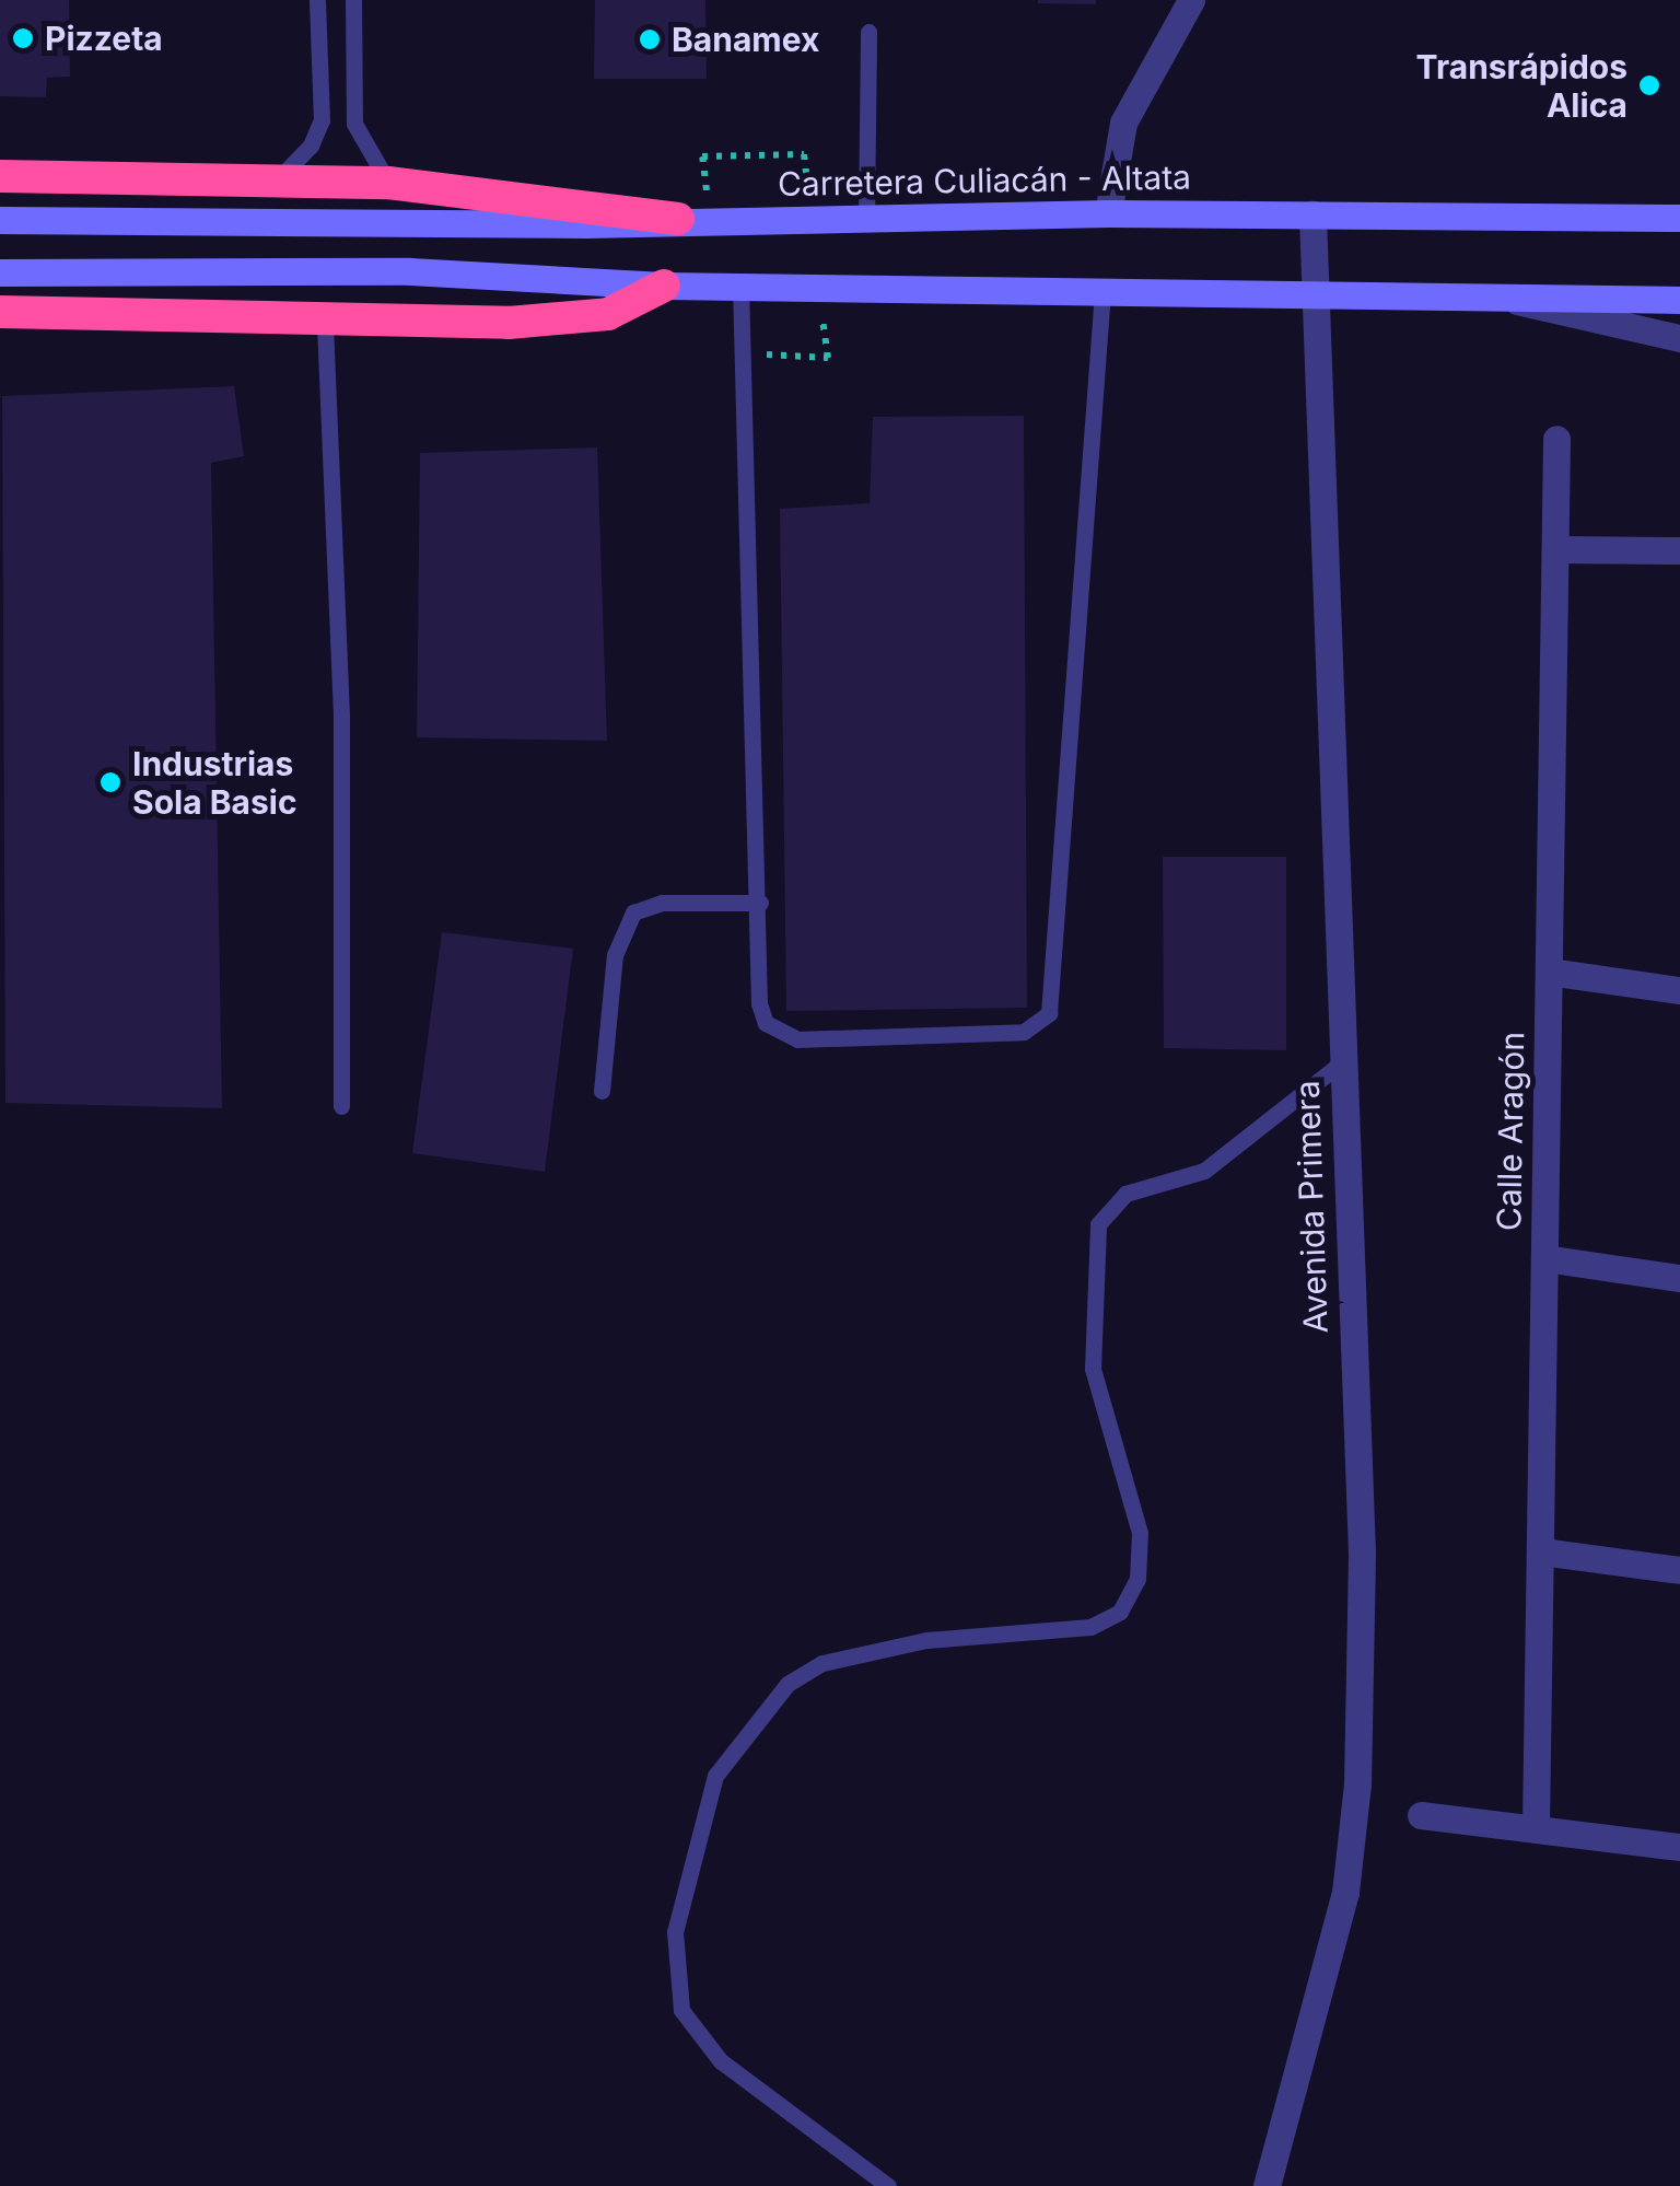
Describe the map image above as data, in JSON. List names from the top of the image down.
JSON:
{
  "streets": {
    "main road": ["Carretera Culiacán - Altata"],
    "street": ["Calle Aragón", "Avenida Primera"]
  },
  "crossings": [
    ["Carretera Culiacán - Altata", "Avenida Primera"]
  ],
  "places": [
    "Pizzeta",
    "Banamex",
    "Transrápidos Alica",
    "Industrias Sola Basic"
  ]
}
